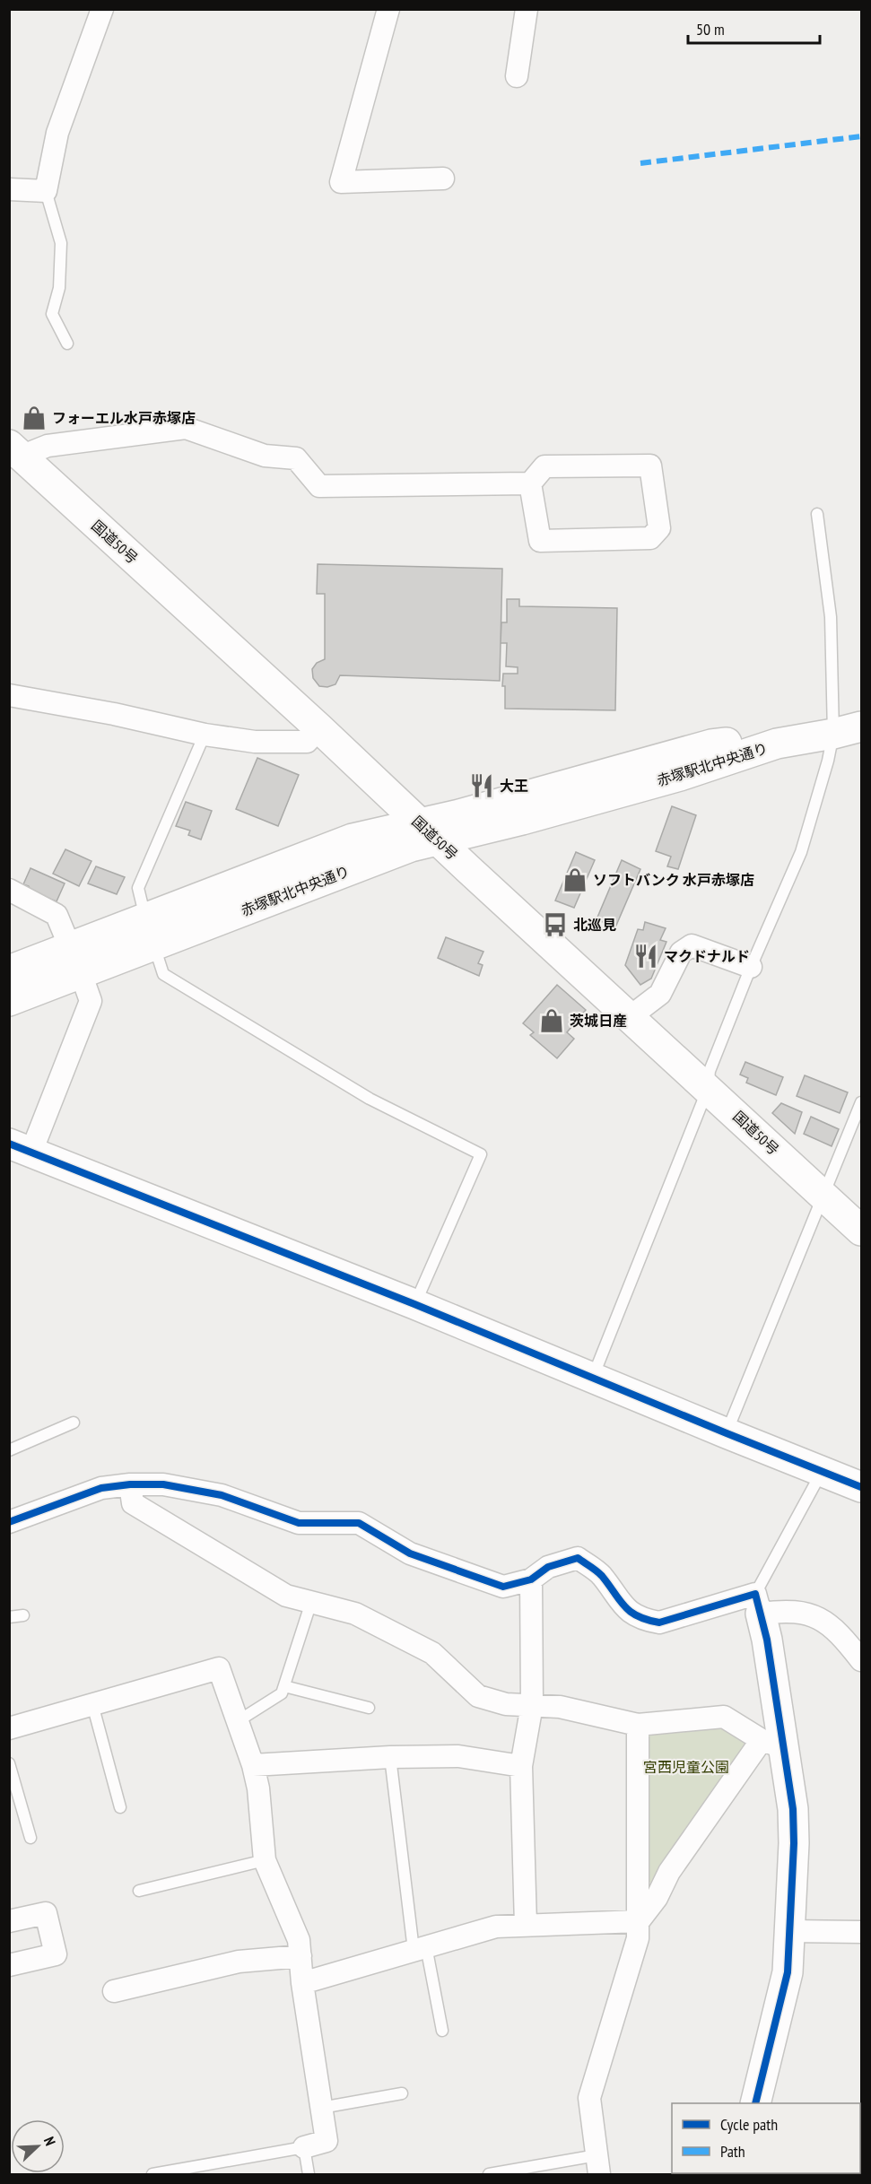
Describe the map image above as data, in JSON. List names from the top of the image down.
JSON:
{
  "streets": {
    "main road": ["国道50号", "赤塚駅北中央通り"]
  },
  "crossings": [
    ["国道50号", "赤塚駅北中央通り"]
  ],
  "parks": ["宮西児童公園"],
  "places": {
    "shop": ["フォーエル水戸赤塚店", "ソフトバンク 水戸赤塚店", "茨城日産"],
    "restaurant": ["大王", "マクドナルド"],
    "bus stop": ["北巡見"]
  },
  "legend": ["Cycle path", "Path"],
  "scale_bar": "50 m",
  "north": "top right"
}
